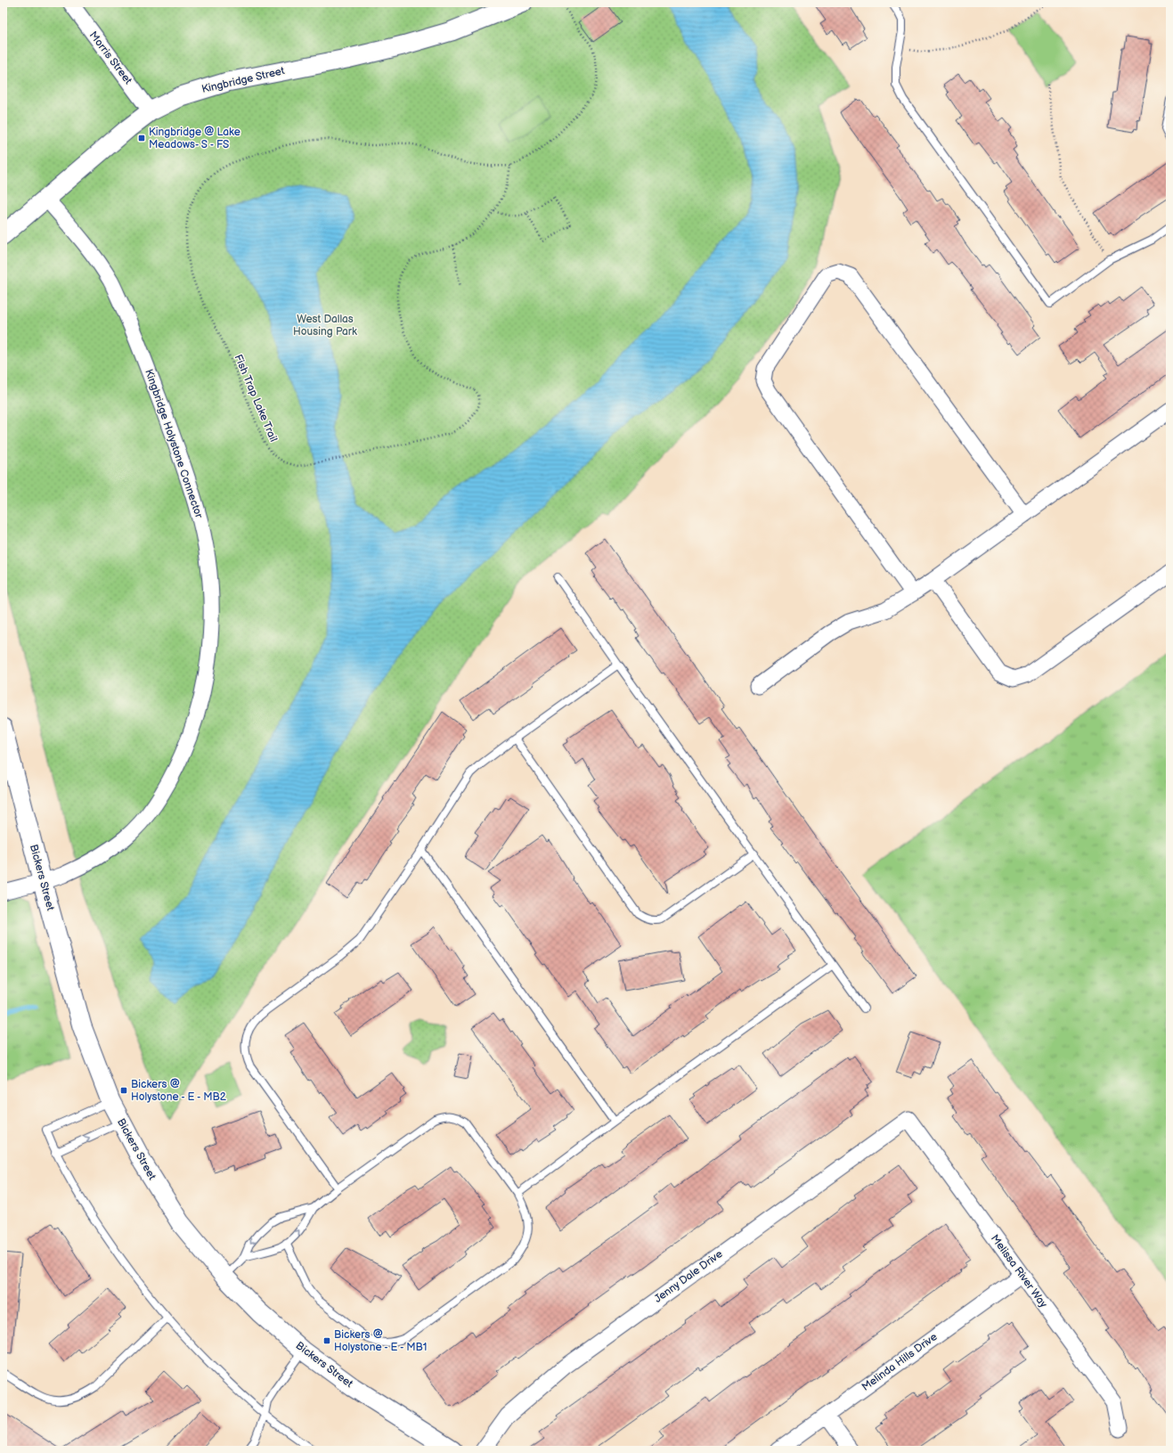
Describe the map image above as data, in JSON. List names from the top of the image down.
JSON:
{
  "streets": {
    "street": [
      "Morris Street",
      "Kingbridge Street",
      "Kingbridge Holystone Connector",
      "Bickers Street",
      "Melissa River Way",
      "Jenny Dale Drive",
      "Melinda Hills Drive"
    ],
    "path": ["Fish Trap Lake Trail"]
  },
  "crossings": [
    ["Morris Street", "Kingbridge Street"],
    ["Kingbridge Street", "Kingbridge Holystone Connector"],
    ["Kingbridge Holystone Connector", "Bickers Street"],
    ["Melissa River Way", "Jenny Dale Drive"],
    ["Melissa River Way", "Melinda Hills Drive"]
  ],
  "parks": ["West Dallas Housing Park"],
  "places": {
    "transit": ["Kingbridge @ Lake Meadows- S - FS", "Bickers @ Holystone - E - MB2", "Bickers @ Holystone - E - MB1"]
  }
}
